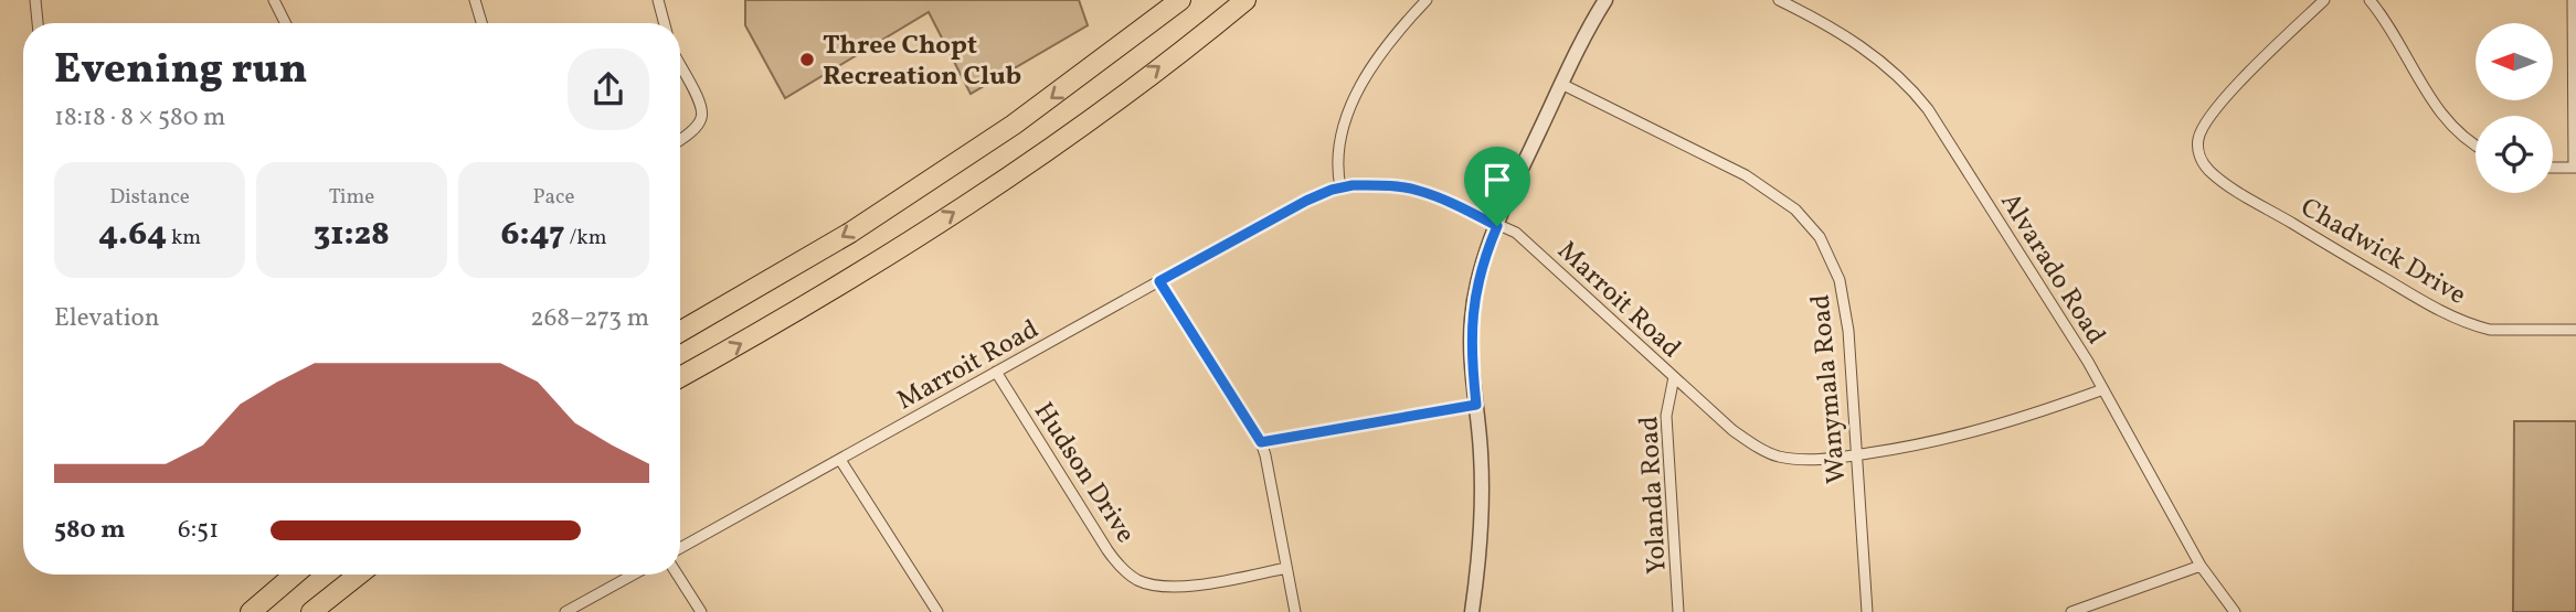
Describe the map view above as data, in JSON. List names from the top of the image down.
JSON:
{
  "streets": {
    "street": [
      "Chadwick Drive",
      "Alvarado Road",
      "Marroit Road",
      "Wanymala Road",
      "Hudson Drive",
      "Yolanda Road"
    ]
  },
  "crossings": [
    ["Alvarado Road", "Marroit Road"],
    ["Marroit Road", "Wanymala Road"],
    ["Marroit Road", "Hudson Drive"],
    ["Marroit Road", "Yolanda Road"]
  ],
  "places": ["Three Chopt Recreation Club"],
  "north": "left",
  "page": {
    "heading": ["Evening run", "18:18 · 8 × 580 m"],
    "stats": [
      ["Distance", "4.64 km"],
      ["Time", "31:28"],
      ["Pace", "6:47 /km"]
    ],
    "chart": ["Elevation", "268–273 m"],
    "list": [
      {
        "name": "580 m",
        "note": "6:51"
      }
    ]
  }
}
